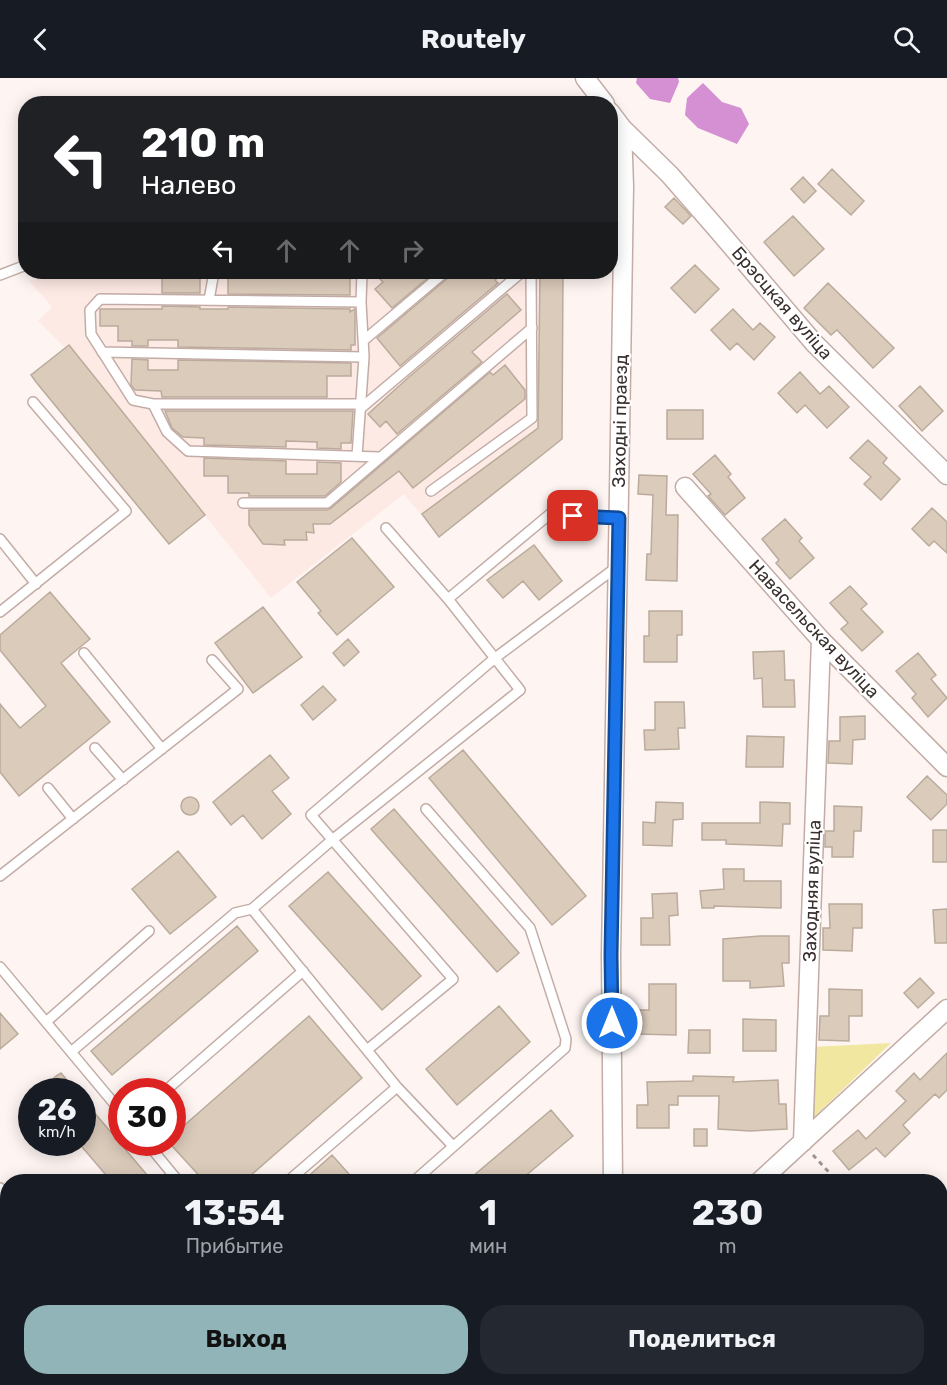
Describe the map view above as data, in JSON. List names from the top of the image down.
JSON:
{
  "streets": {
    "street": [
      "Брэсцкая вуліца",
      "Заходні праезд",
      "Навасельская вуліца",
      "Заходняя вуліца"
    ]
  },
  "crossings": [
    ["Брэсцкая вуліца", "Заходні праезд"],
    ["Навасельская вуліца", "Заходняя вуліца"]
  ],
  "page": {
    "header": "Routely",
    "turn": ["210 m", "Налево"],
    "speed": "26 km/h",
    "limit": "30",
    "eta": [
      "13:54",
      "Прибытие",
      "1",
      "мин",
      "230",
      "m"
    ],
    "buttons": ["Выход", "Поделиться"]
  }
}
